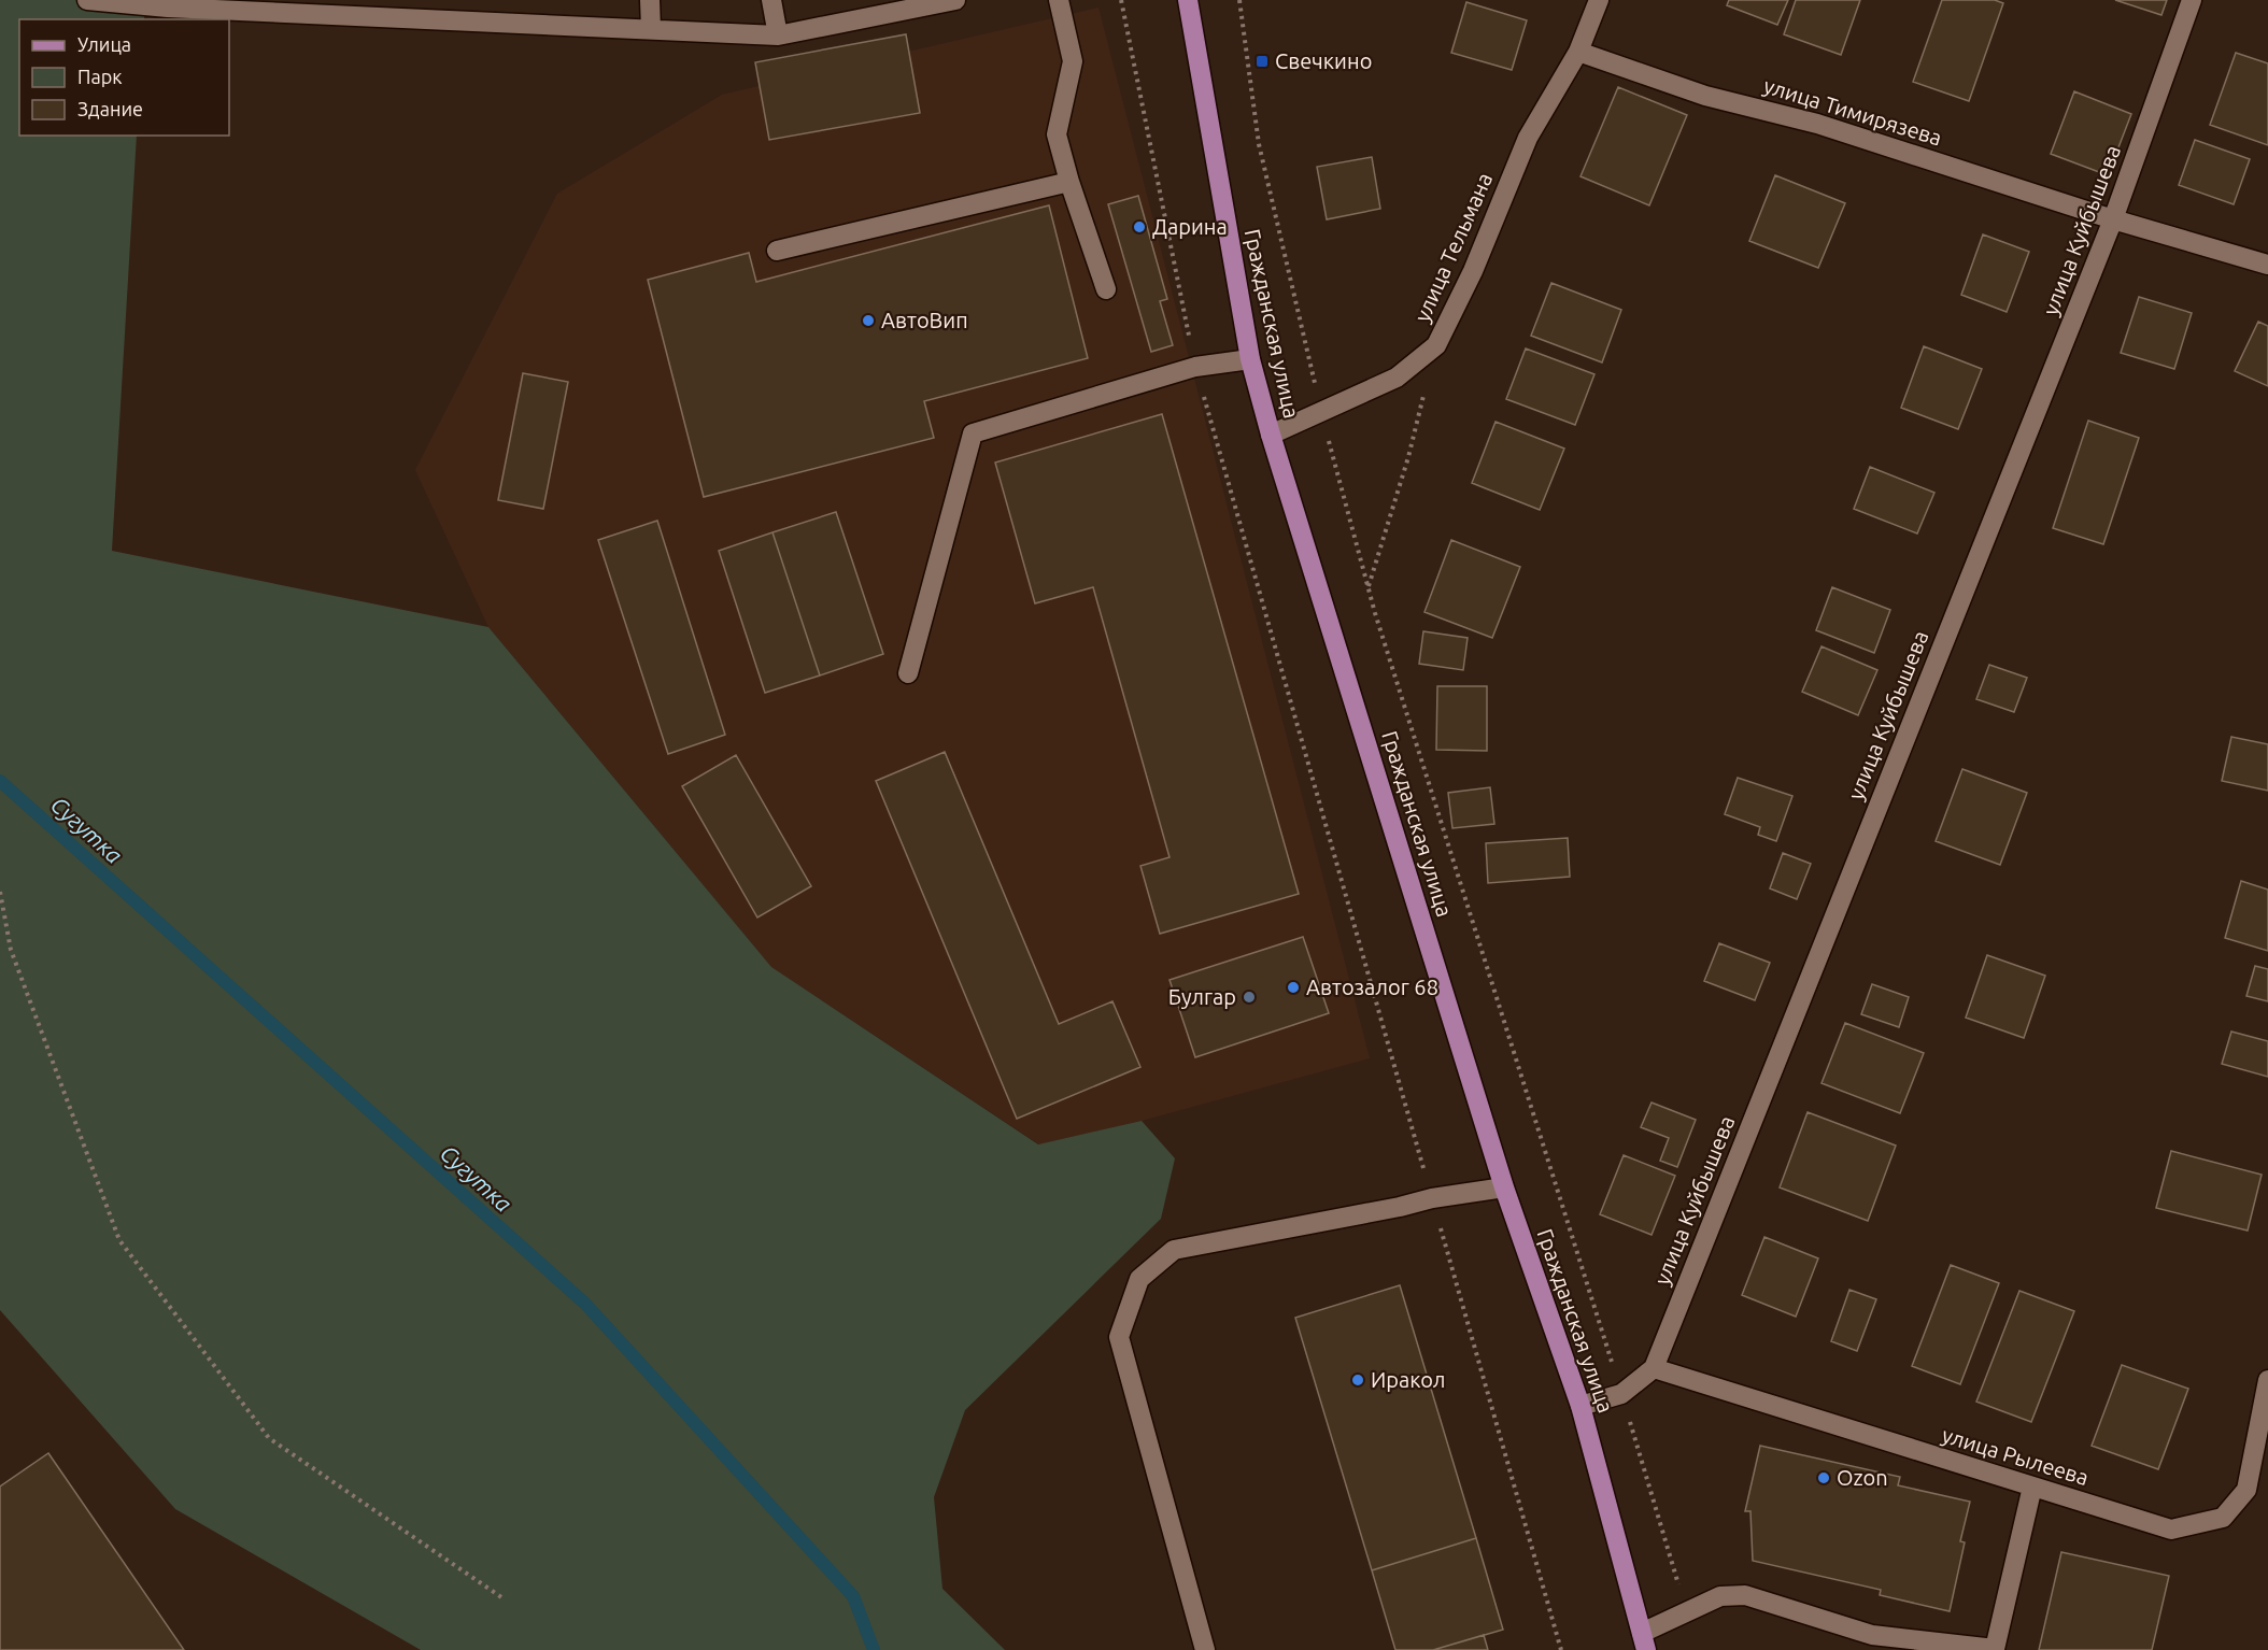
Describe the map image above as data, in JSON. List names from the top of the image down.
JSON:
{
  "streets": {
    "main road": ["Гражданская улица"],
    "street": [
      "улица Тимирязева",
      "улица Куйбышева",
      "улица Тельмана",
      "улица Рылеева"
    ]
  },
  "crossings": [
    ["улица Тимирязева", "улица Куйбышева"],
    ["улица Тимирязева", "улица Тельмана"],
    ["улица Куйбышева", "Гражданская улица"],
    ["улица Куйбышева", "улица Рылеева"],
    ["улица Тельмана", "Гражданская улица"]
  ],
  "water": ["Сугутка"],
  "places": {
    "transit": ["Свечкино"],
    "other": [
      "Дарина",
      "АвтоВип",
      "Автозалог 68",
      "Булгар",
      "Иракол",
      "Ozon"
    ]
  },
  "legend": ["Улица", "Парк", "Здание"]
}
